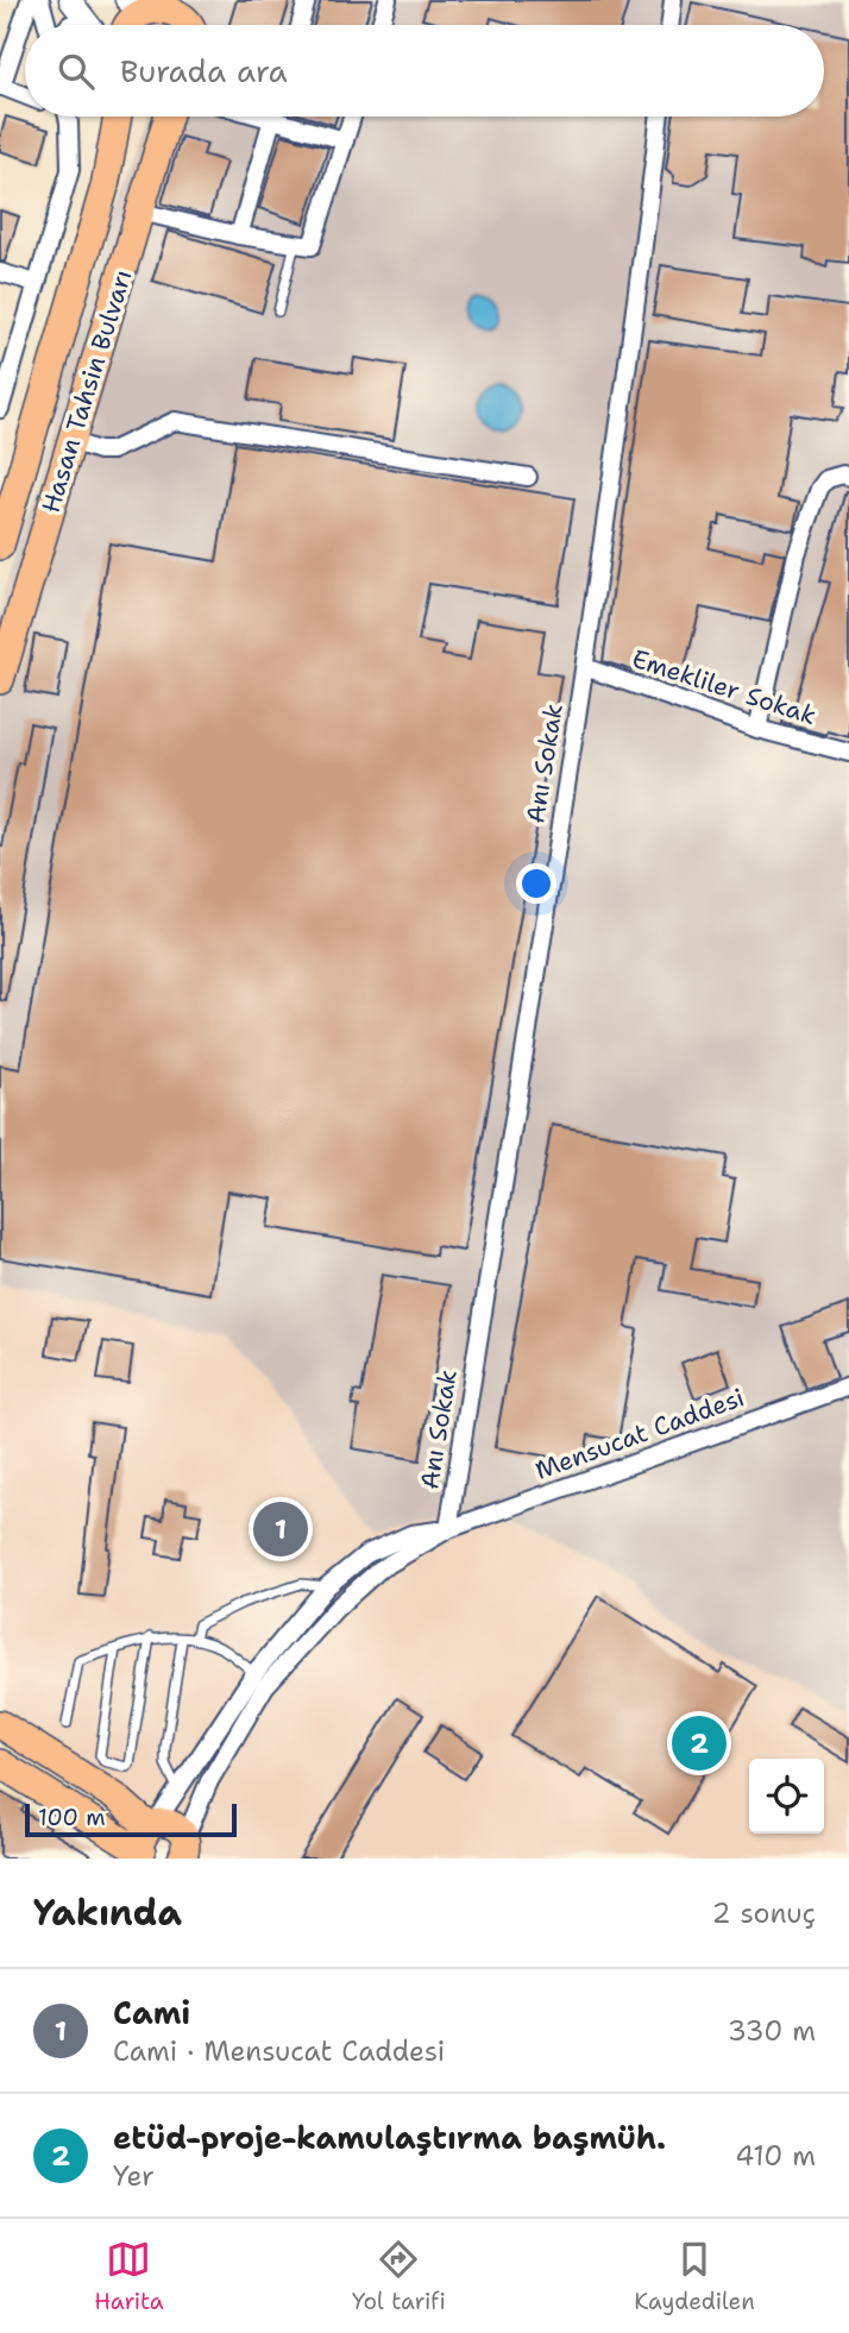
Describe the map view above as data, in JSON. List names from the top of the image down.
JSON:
{
  "streets": {
    "main road": ["Hasan Tahsin Bulvarı"],
    "street": ["Emekliler Sokak", "Anı Sokak", "Mensucat Caddesi"]
  },
  "crossings": [
    ["Emekliler Sokak", "Anı Sokak"],
    ["Anı Sokak", "Mensucat Caddesi"]
  ],
  "scale_bar": "100 m",
  "page": {
    "search": "Burada ara",
    "pins": ["1", "2"],
    "scale": "100 m",
    "heading": ["Yakında", "2 sonuç"],
    "list": [
      {
        "mark": "1",
        "name": "Cami",
        "note": "Cami · Mensucat Caddesi",
        "value": "330 m"
      },
      {
        "mark": "2",
        "name": "etüd-proje-kamulaştırma başmüh.",
        "note": "Yer",
        "value": "410 m"
      }
    ],
    "nav": ["Harita", "Yol tarifi", "Kaydedilen"]
  }
}
